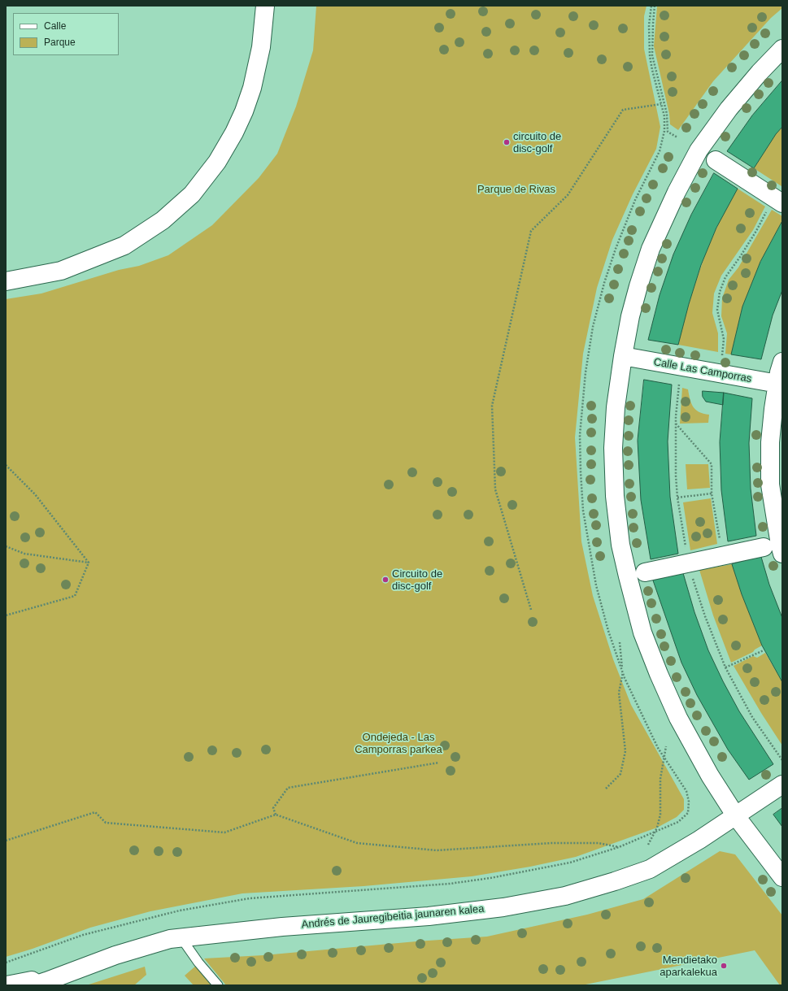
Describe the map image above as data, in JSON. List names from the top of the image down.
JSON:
{
  "streets": {
    "street": ["Calle Las Camporras", "Andrés de Jauregibeitia jaunaren kalea"]
  },
  "parks": ["Parque de Rivas", "Ondejeda - Las Camporras parkea"],
  "places": ["circuito de disc-golf", "Circuito de disc-golf", "Mendietako aparkalekua"],
  "legend": ["Calle", "Parque"]
}
